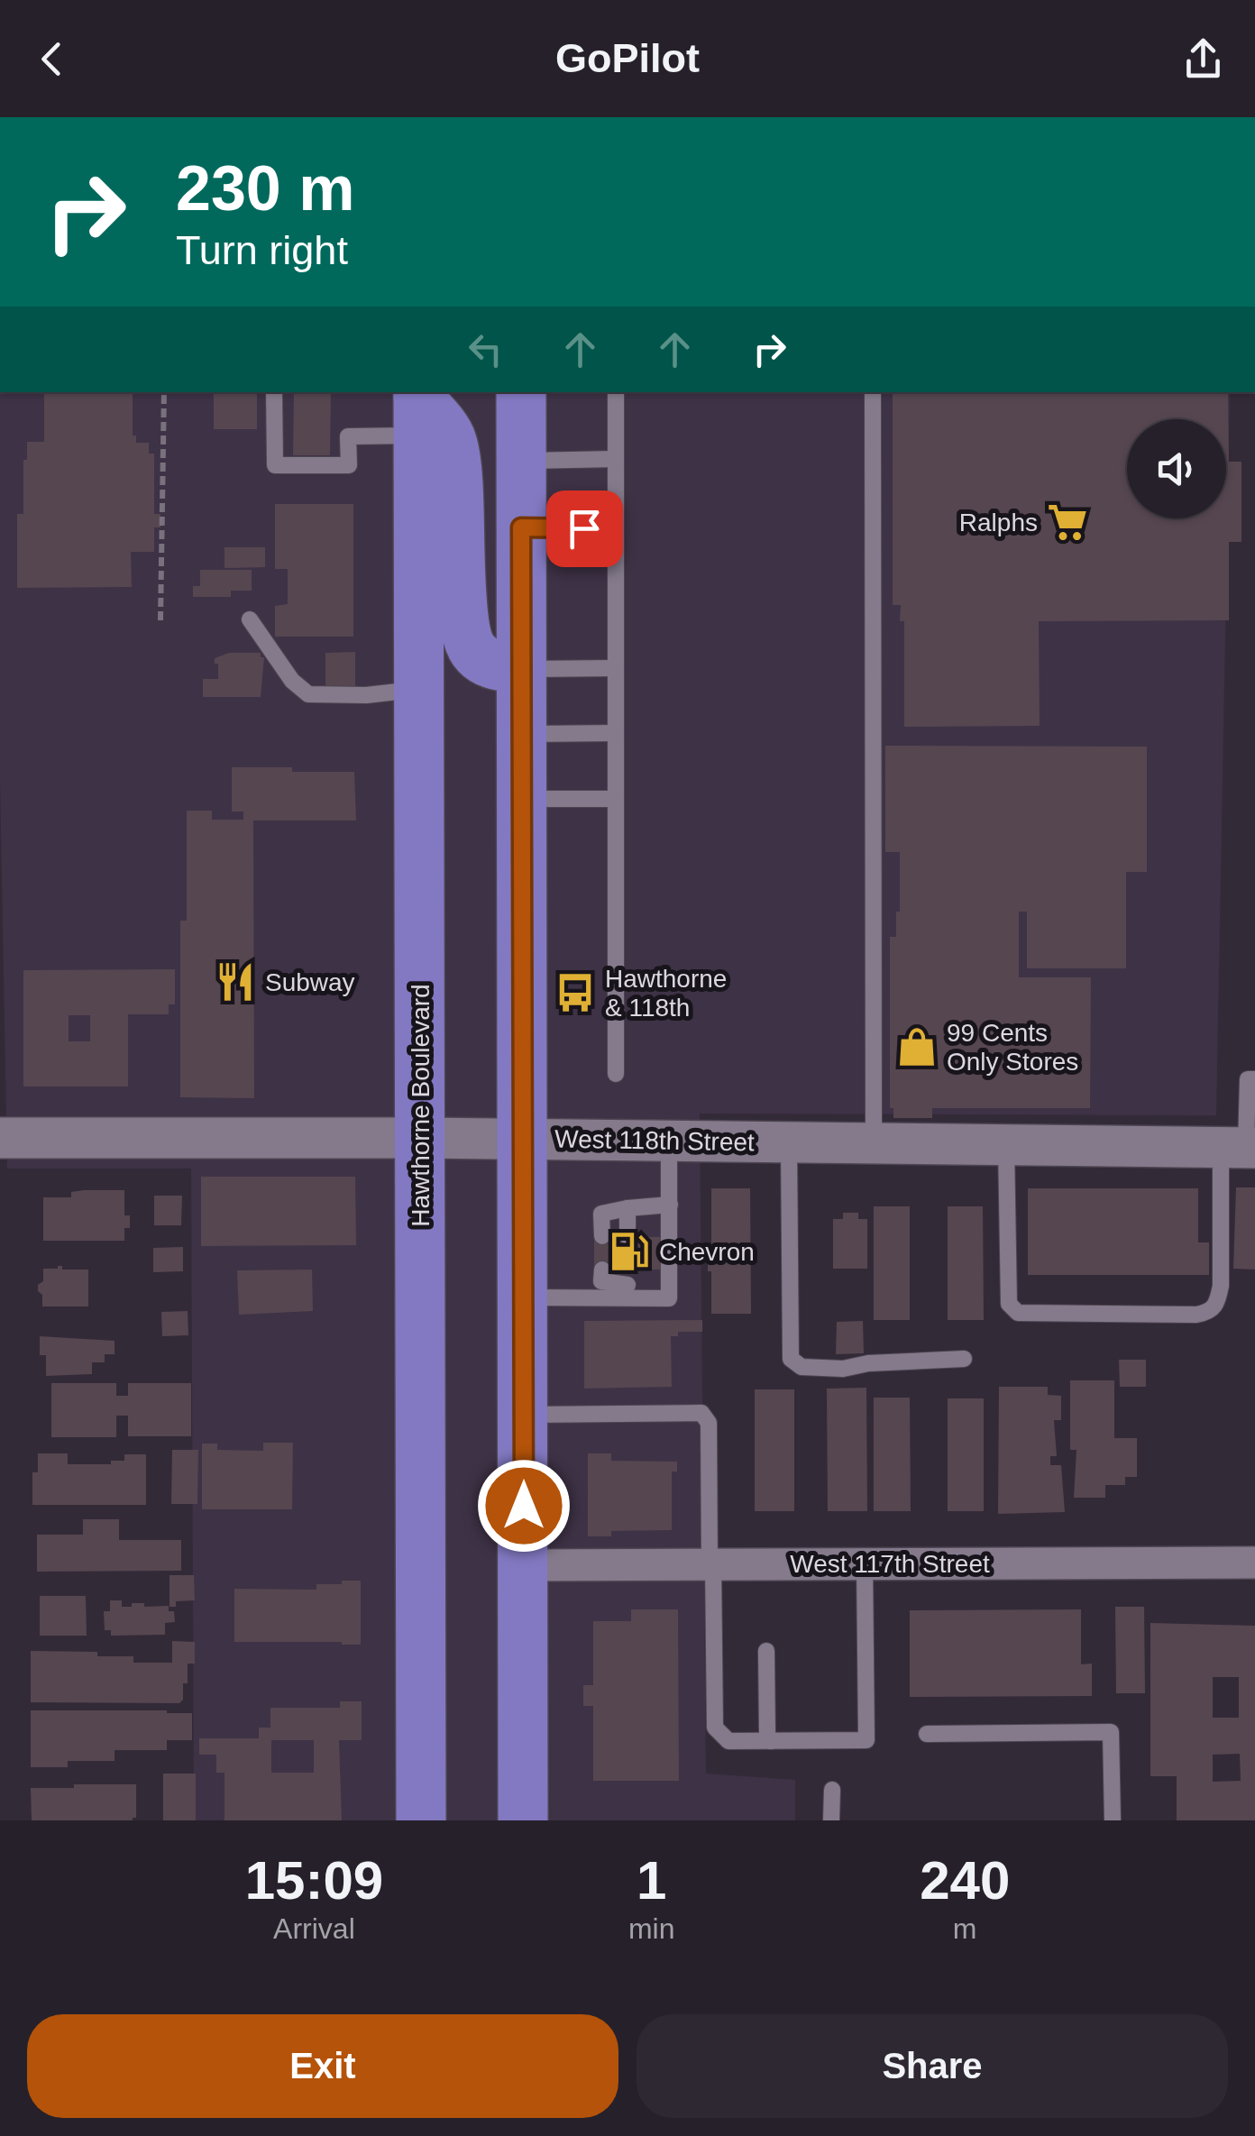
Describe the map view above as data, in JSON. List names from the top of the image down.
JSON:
{
  "streets": {
    "main road": ["Hawthorne Boulevard"],
    "street": ["West 118th Street", "West 117th Street"]
  },
  "crossings": [
    ["Hawthorne Boulevard", "West 118th Street"]
  ],
  "places": {
    "supermarket": ["Ralphs"],
    "restaurant": ["Subway"],
    "bus stop": ["Hawthorne & 118th"],
    "shop": ["99 Cents Only Stores"],
    "fuel station": ["Chevron"]
  },
  "page": {
    "header": "GoPilot",
    "turn": ["230 m", "Turn right"],
    "eta": [
      "15:09",
      "Arrival",
      "1",
      "min",
      "240",
      "m"
    ],
    "buttons": ["Exit", "Share"]
  }
}
